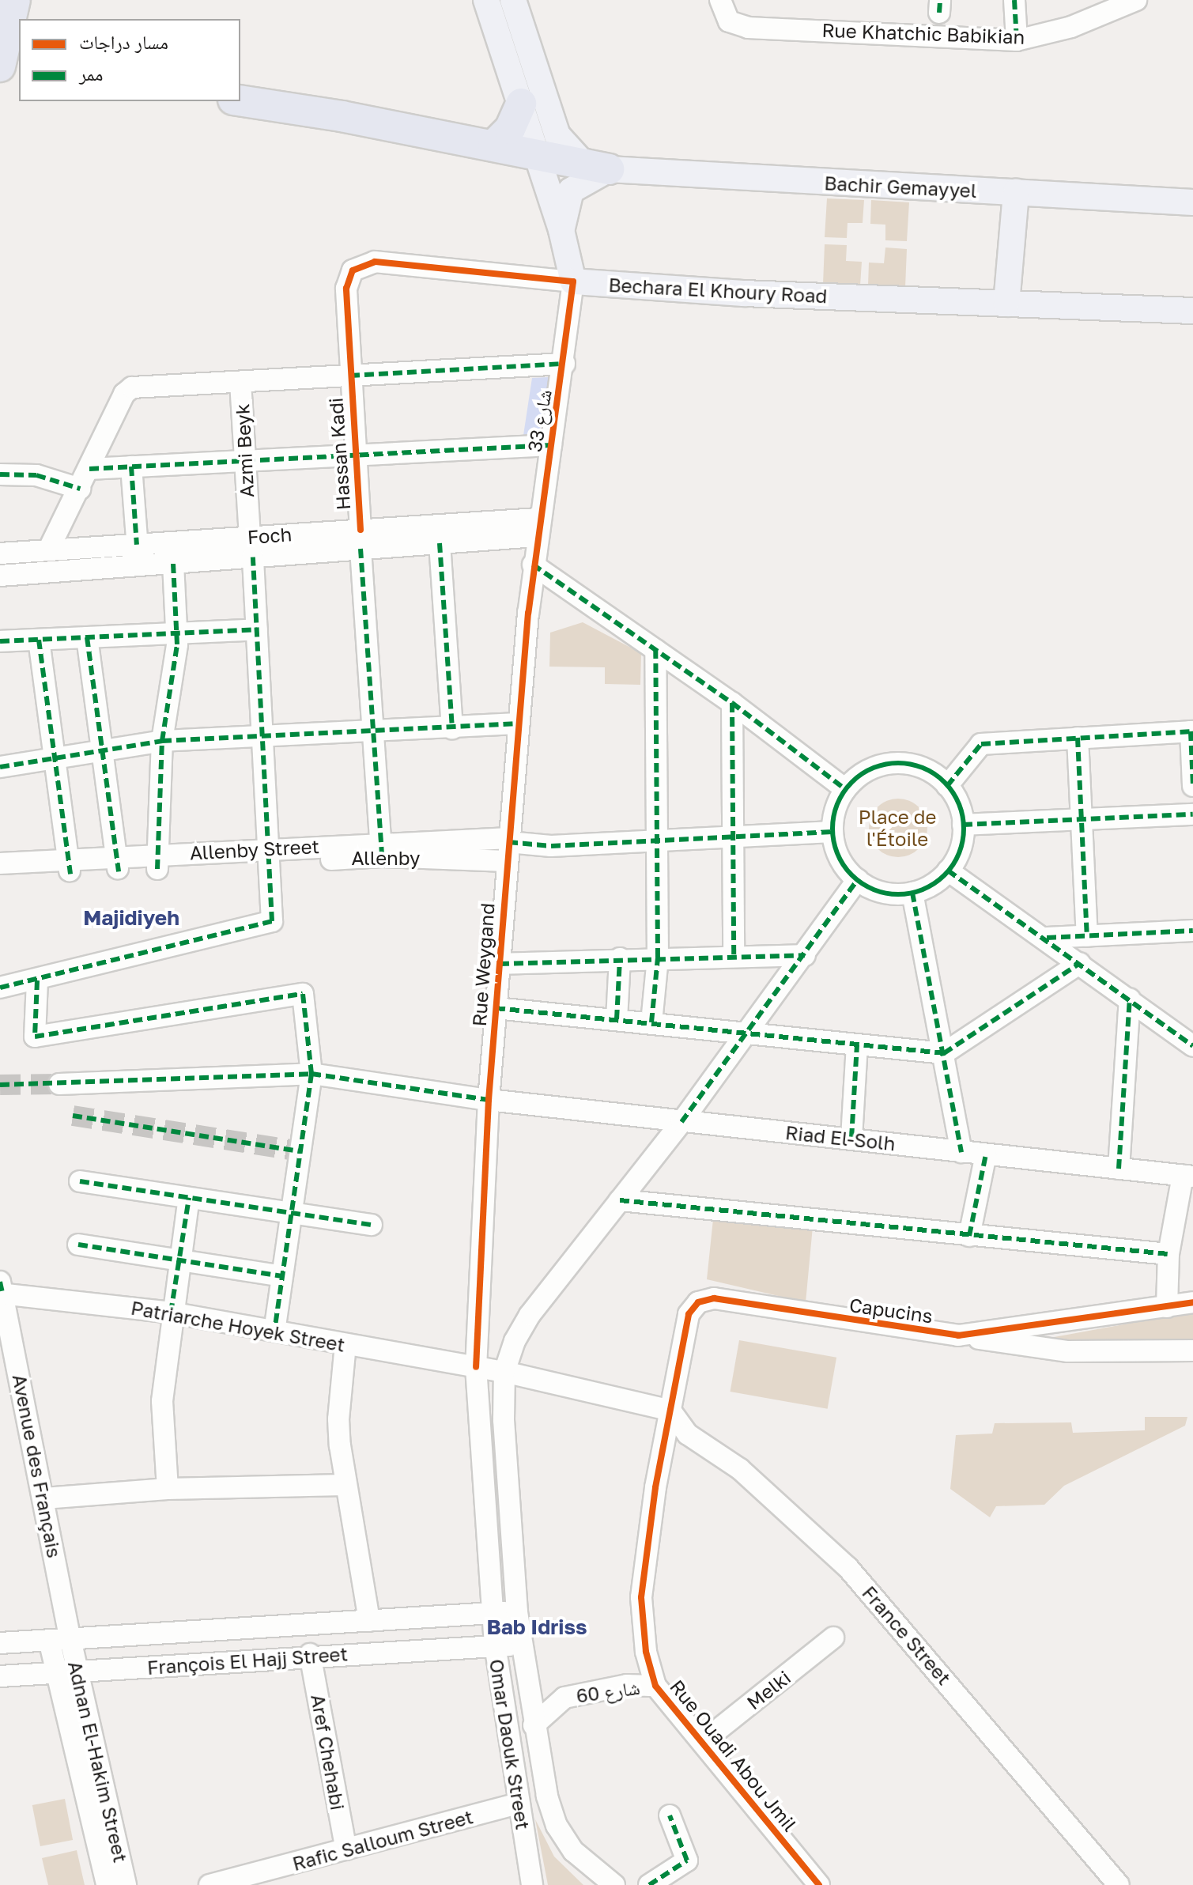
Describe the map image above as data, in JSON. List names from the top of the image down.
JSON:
{
  "streets": {
    "main road": ["Bachir Gemayyel", "Bechara El Khoury Road", "شارع 33"],
    "street": [
      "Rue Khatchic Babikian",
      "Azmi Beyk",
      "Hassan Kadi",
      "Foch",
      "Allenby Street",
      "Allenby",
      "Rue Weygand",
      "Riad El-Solh",
      "Capucins",
      "Patriarche Hoyek Street",
      "Avenue des Français",
      "France Street",
      "François El Hajj Street",
      "Melki",
      "شارع 60",
      "Omar Daouk Street",
      "Aref Chehabi",
      "Rue Ouadi Abou Jmil",
      "Adnan El-Hakim Street",
      "Rafic Salloum Street"
    ]
  },
  "crossings": [
    ["Bechara El Khoury Road", "شارع 33"],
    ["Bechara El Khoury Road", "Hassan Kadi"],
    ["شارع 33", "Foch"],
    ["شارع 33", "Rue Weygand"],
    ["Azmi Beyk", "Foch"],
    ["Azmi Beyk", "Allenby Street"],
    ["Hassan Kadi", "Foch"],
    ["Hassan Kadi", "Allenby Street"],
    ["Hassan Kadi", "Allenby"],
    ["Allenby Street", "Allenby"],
    ["Allenby", "Rue Weygand"],
    ["Rue Weygand", "Riad El-Solh"],
    ["Rue Weygand", "Patriarche Hoyek Street"],
    ["Rue Weygand", "Omar Daouk Street"],
    ["Capucins", "France Street"],
    ["Capucins", "Rue Ouadi Abou Jmil"],
    ["Patriarche Hoyek Street", "Avenue des Français"],
    ["Patriarche Hoyek Street", "Omar Daouk Street"],
    ["Avenue des Français", "François El Hajj Street"],
    ["Avenue des Français", "Adnan El-Hakim Street"],
    ["France Street", "Rue Ouadi Abou Jmil"],
    ["François El Hajj Street", "Omar Daouk Street"],
    ["François El Hajj Street", "Aref Chehabi"],
    ["François El Hajj Street", "Adnan El-Hakim Street"],
    ["Melki", "Rue Ouadi Abou Jmil"],
    ["شارع 60", "Rue Ouadi Abou Jmil"],
    ["Omar Daouk Street", "Rafic Salloum Street"],
    ["Aref Chehabi", "Rafic Salloum Street"]
  ],
  "districts": ["Majidiyeh", "Bab Idriss"],
  "parks": ["Place de l'Étoile"],
  "legend": ["مسار دراجات", "ممر"]
}
